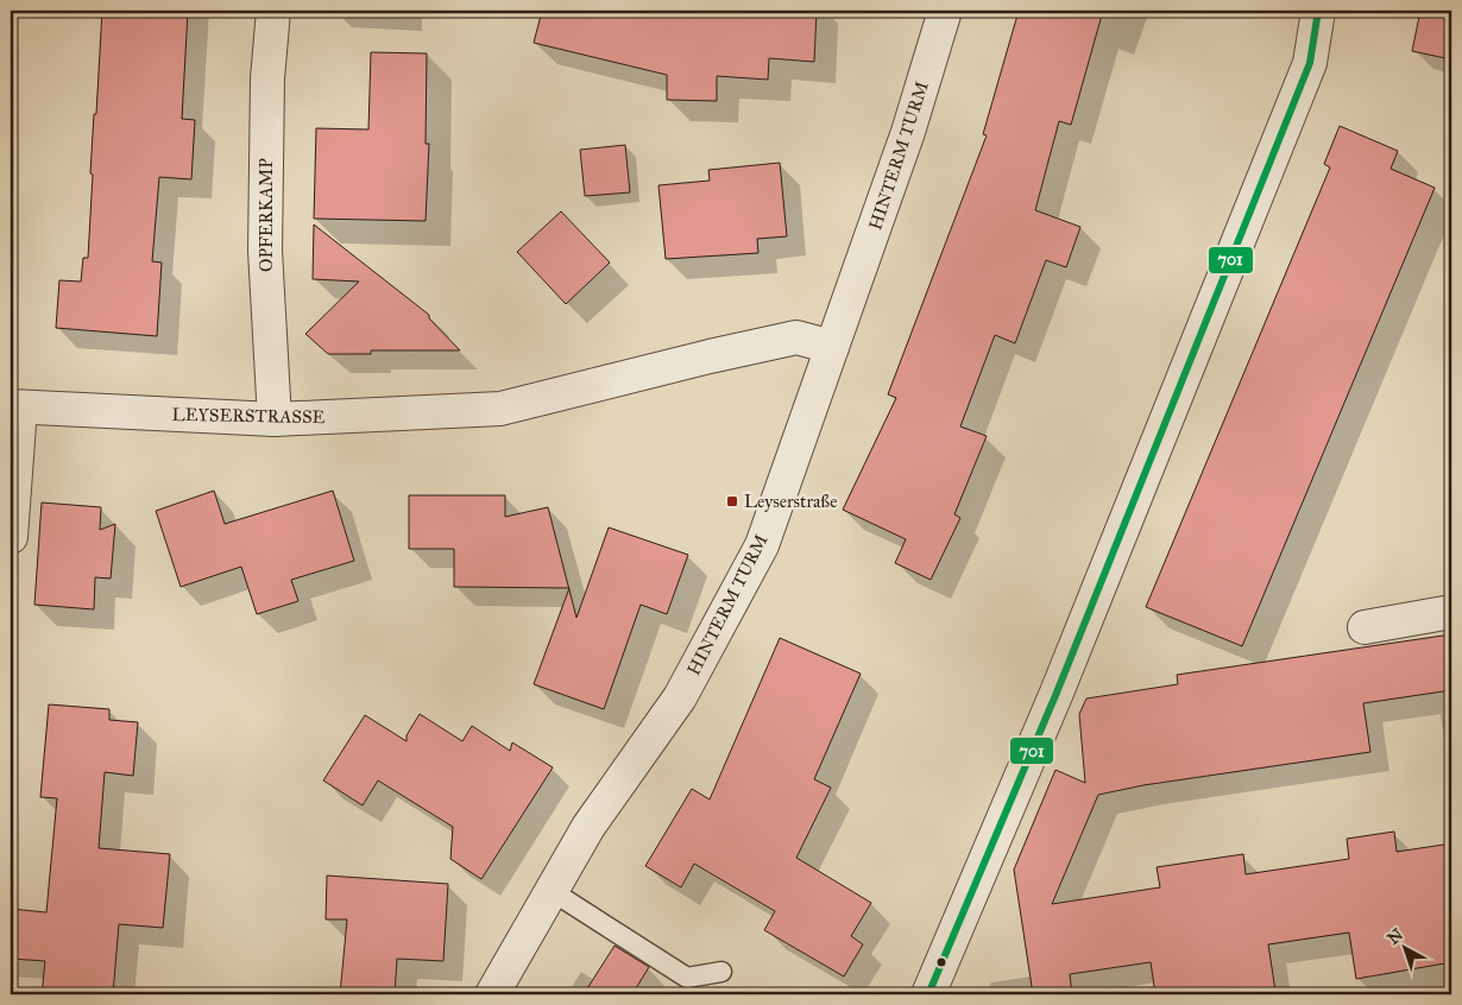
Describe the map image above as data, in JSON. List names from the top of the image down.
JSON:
{
  "streets": {
    "street": ["HINTERM TURM", "OPFERKAMP", "LEYSERSTRASSE"]
  },
  "crossings": [
    ["HINTERM TURM", "LEYSERSTRASSE"],
    ["OPFERKAMP", "LEYSERSTRASSE"]
  ],
  "places": {
    "transit": ["Leyserstraße"]
  },
  "lines": ["transit line 701"],
  "north": "top left"
}
